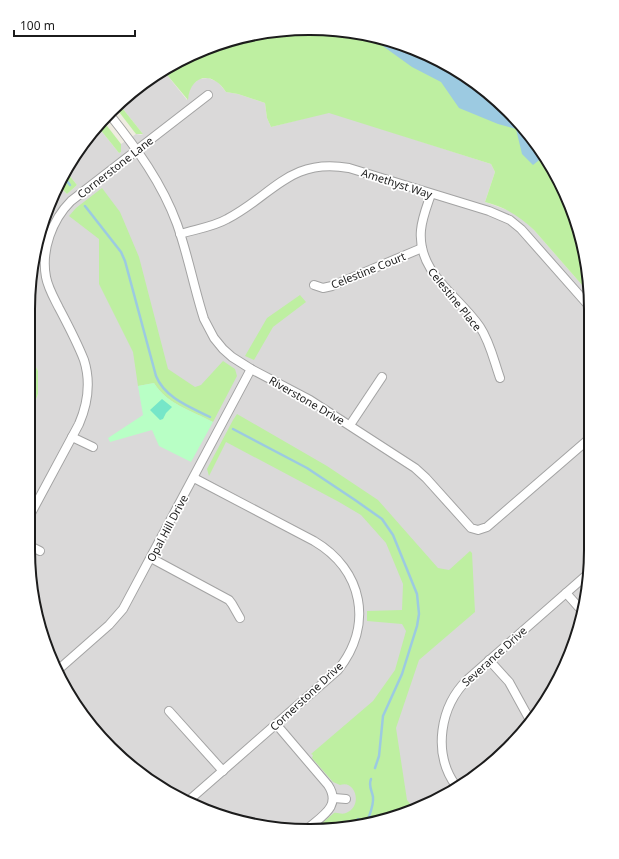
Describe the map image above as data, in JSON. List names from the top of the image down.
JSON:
{
  "streets": {
    "street": [
      "Cornerstone Lane",
      "Amethyst Way",
      "Celestine Court",
      "Celestine Place",
      "Riverstone Drive",
      "Opal Hill Drive",
      "Severance Drive",
      "Cornerstone Drive"
    ]
  },
  "crossings": [
    ["Cornerstone Lane", "Riverstone Drive"],
    ["Amethyst Way", "Celestine Place"],
    ["Amethyst Way", "Riverstone Drive"],
    ["Celestine Court", "Celestine Place"],
    ["Riverstone Drive", "Opal Hill Drive"],
    ["Opal Hill Drive", "Cornerstone Drive"]
  ],
  "scale_bar": "100 m"
}
